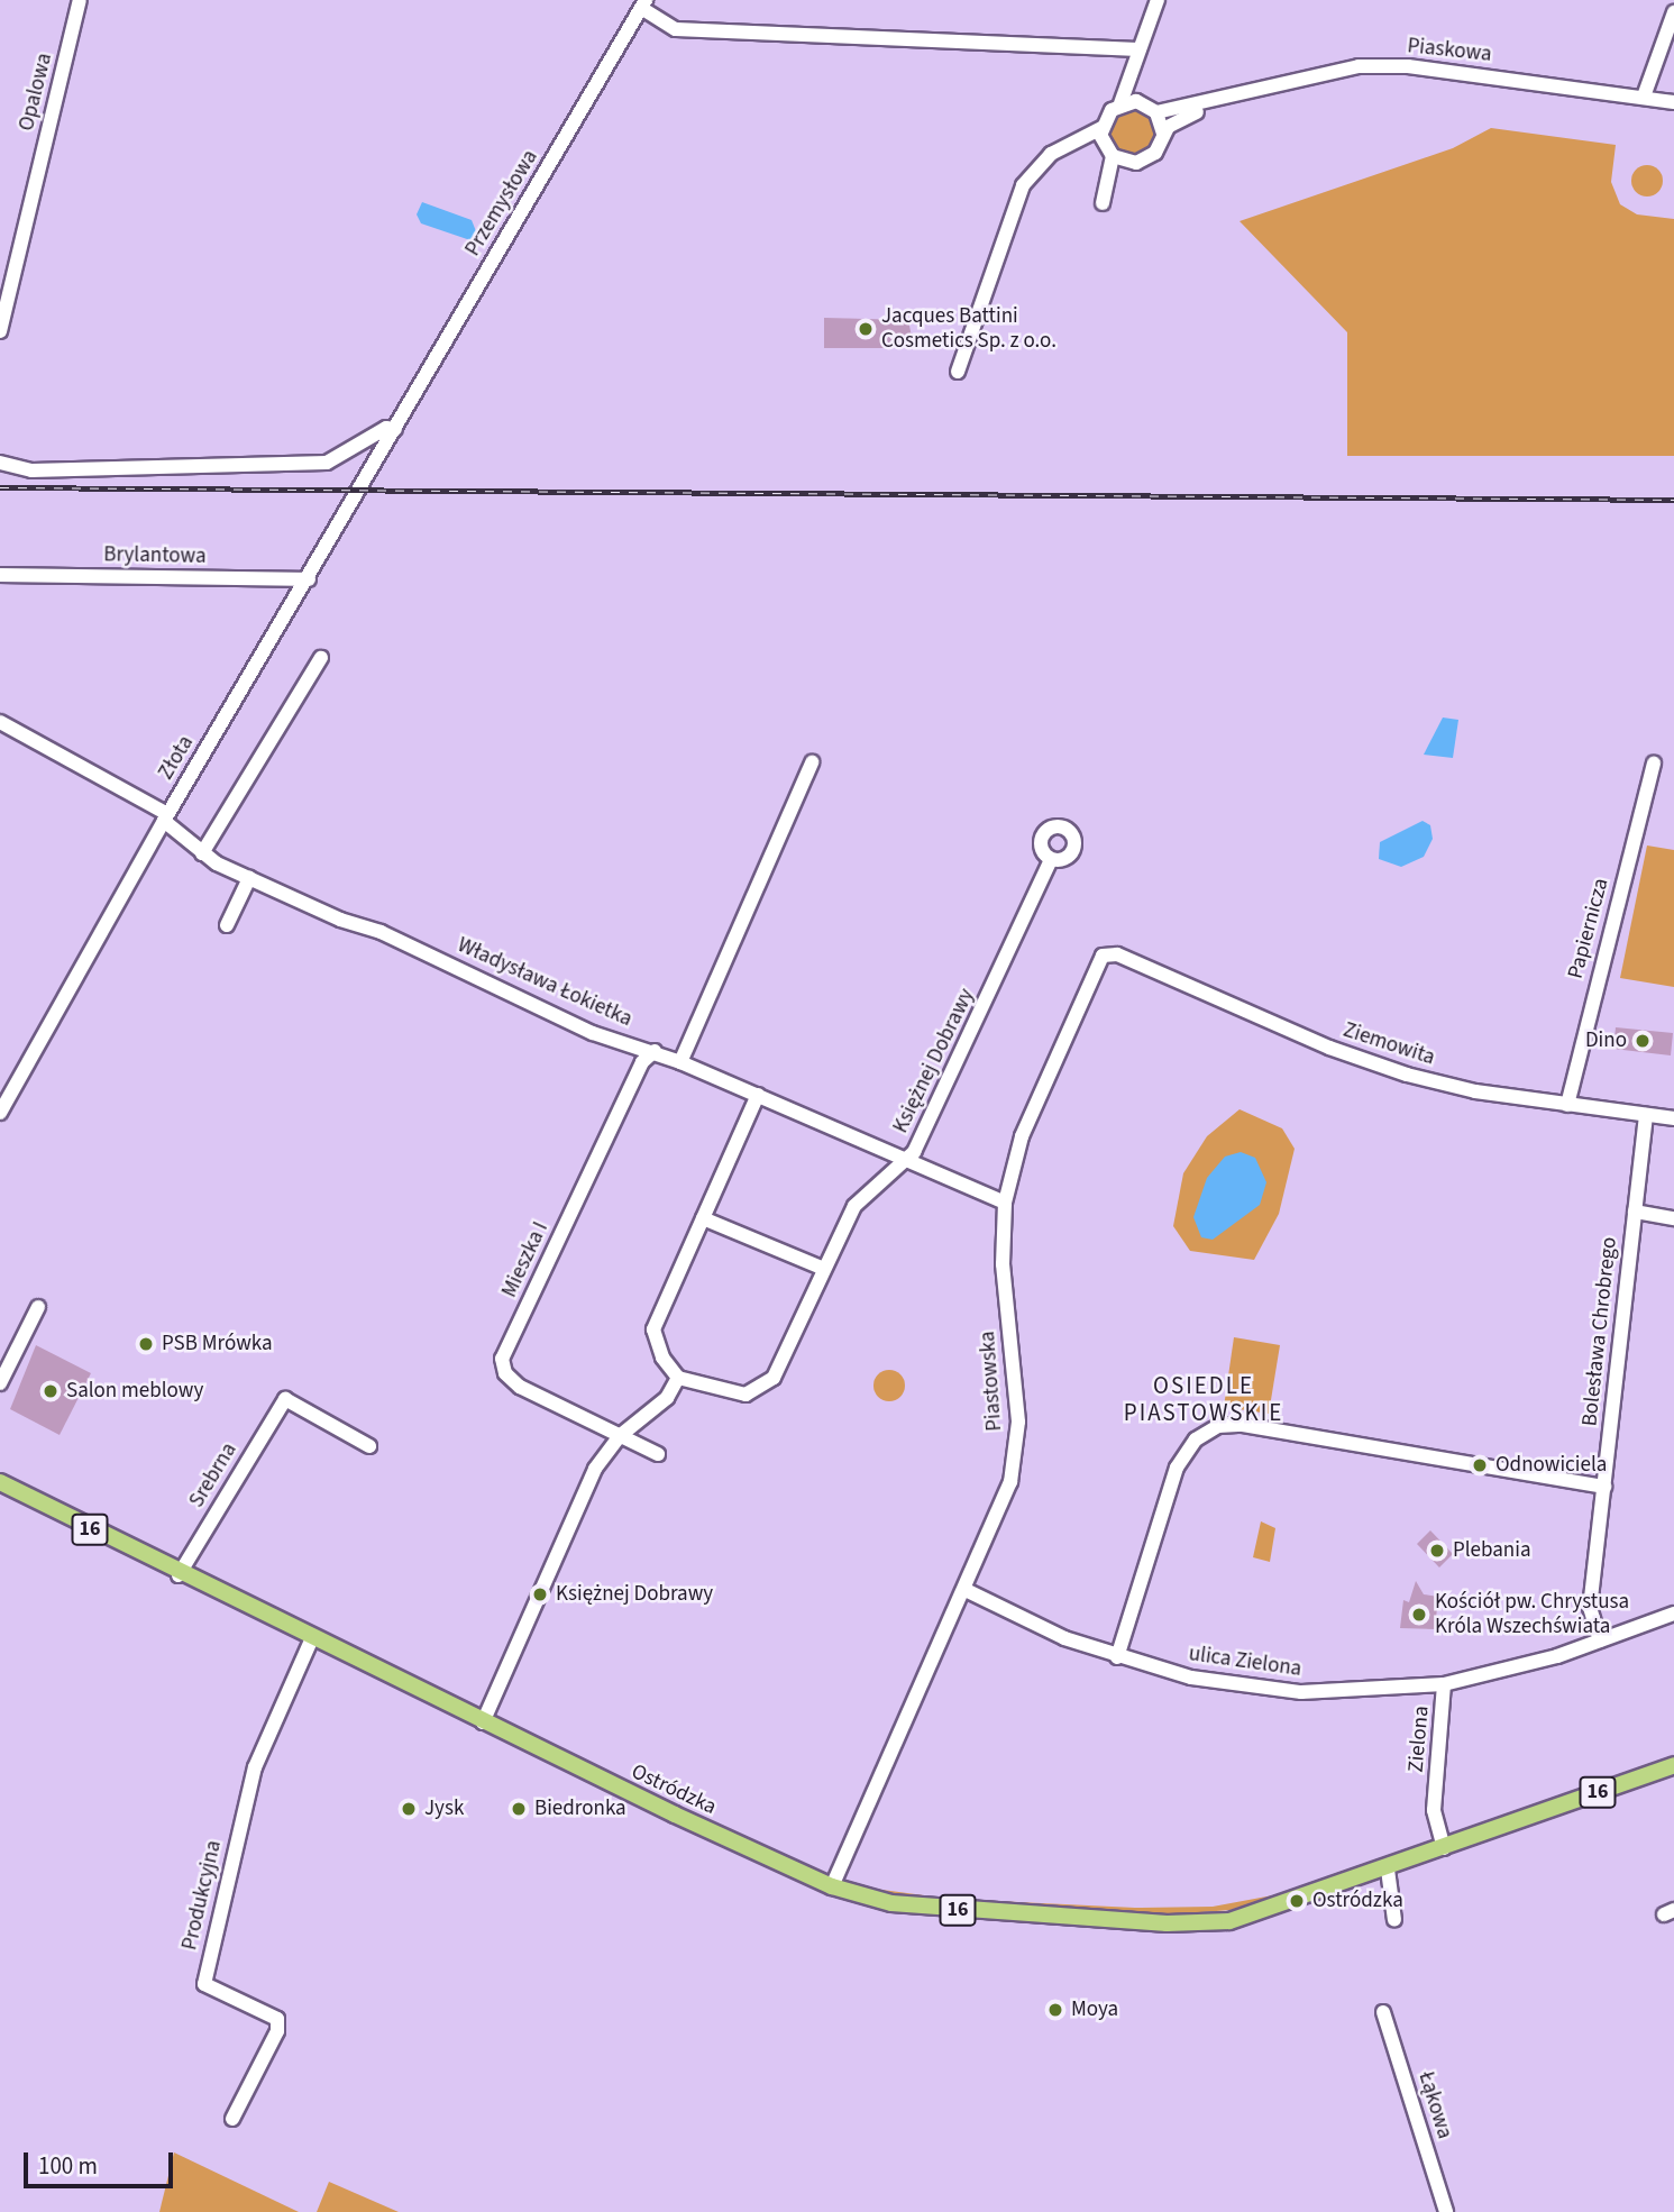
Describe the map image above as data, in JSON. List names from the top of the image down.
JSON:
{
  "streets": {
    "main road": ["16", "Ostródzka"],
    "street": [
      "Piaskowa",
      "Opalowa",
      "Przemysłowa",
      "Brylantowa",
      "Złota",
      "Papiernicza",
      "Władysława Łokietka",
      "Ziemowita",
      "Księżnej Dobrawy",
      "Mieszka I",
      "Bolesława Chrobrego",
      "Piastowska",
      "Srebrna",
      "ulica Zielona",
      "Zielona",
      "Produkcyjna",
      "Łąkowa"
    ]
  },
  "crossings": [
    ["Przemysłowa", "Złota"],
    ["Brylantowa", "Złota"],
    ["Złota", "Władysława Łokietka"],
    ["Papiernicza", "Ziemowita"],
    ["Władysława Łokietka", "Księżnej Dobrawy"],
    ["Władysława Łokietka", "Mieszka I"],
    ["Władysława Łokietka", "Piastowska"],
    ["Ziemowita", "Bolesława Chrobrego"],
    ["Ziemowita", "Piastowska"],
    ["Bolesława Chrobrego", "Zielona"],
    ["Piastowska", "ulica Zielona"],
    ["Piastowska", "Ostródzka"],
    ["Srebrna", "16"],
    ["Srebrna", "Ostródzka"],
    ["16", "Ostródzka"],
    ["ulica Zielona", "Zielona"],
    ["Zielona", "Ostródzka"],
    ["Ostródzka", "Produkcyjna"]
  ],
  "districts": ["OSIEDLE PIASTOWSKIE"],
  "places": [
    "Jacques Battini Cosmetics Sp. z o.o.",
    "Dino",
    "PSB Mrówka",
    "Salon meblowy",
    "Odnowiciela",
    "Plebania",
    "Księżnej Dobrawy",
    "Kościół pw. Chrystusa Króla Wszechświata",
    "Jysk",
    "Biedronka",
    "Ostródzka",
    "Moya"
  ],
  "scale_bar": "100 m"
}
